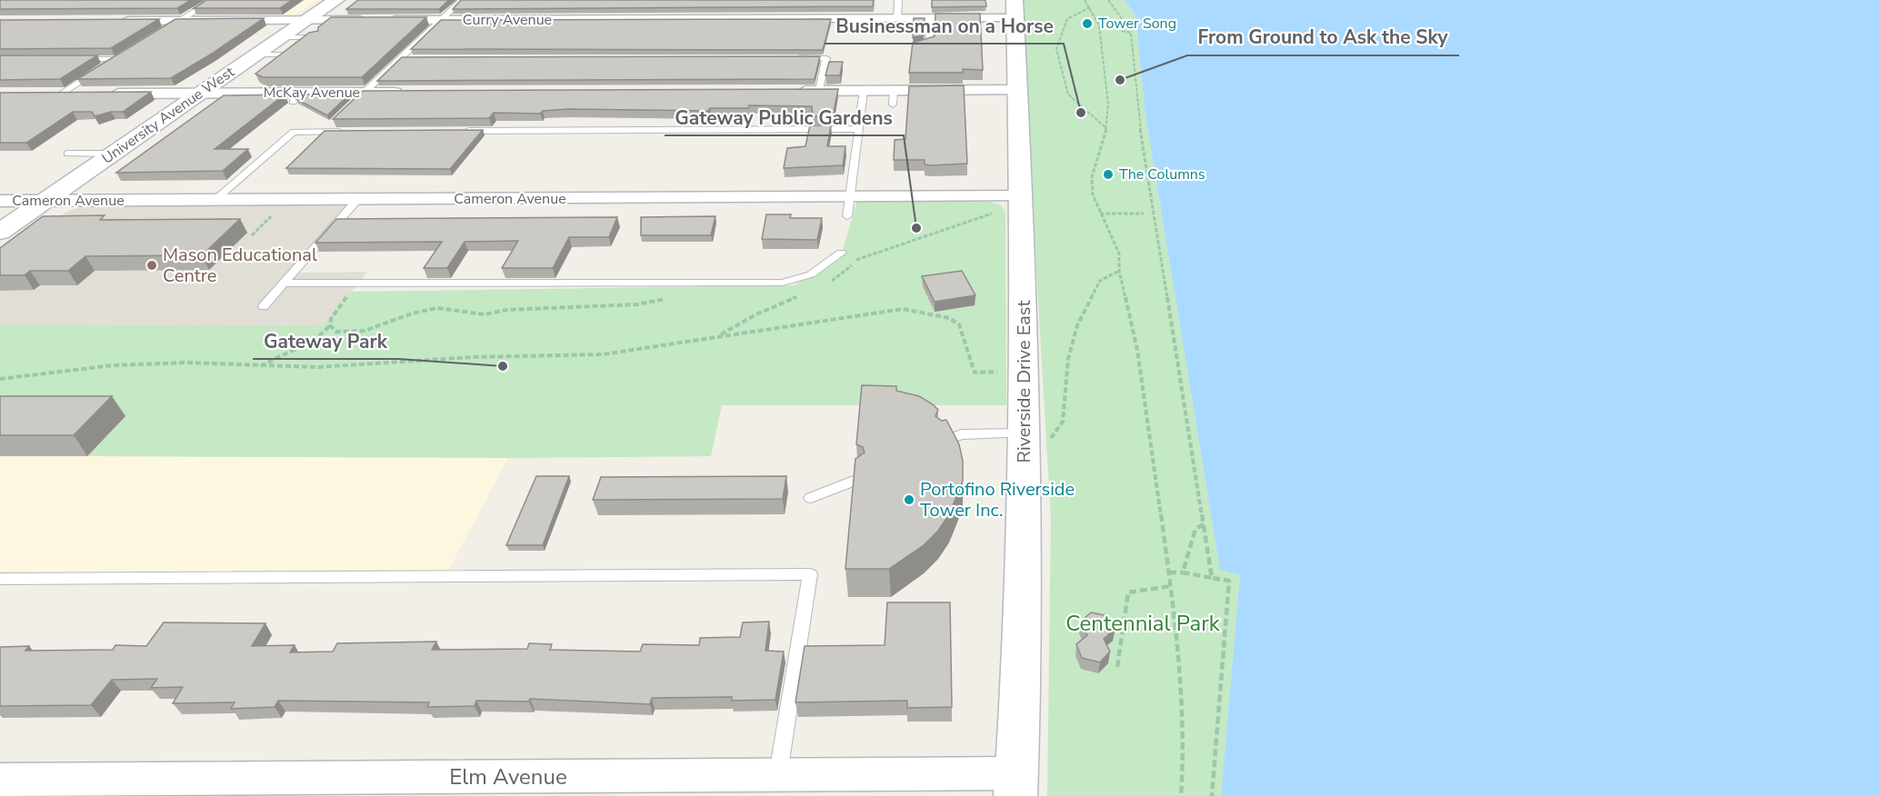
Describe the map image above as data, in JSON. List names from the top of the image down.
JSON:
{
  "streets": {
    "main road": ["University Avenue West", "Riverside Drive East"],
    "street": [
      "Curry Avenue",
      "McKay Avenue",
      "Cameron Avenue",
      "Elm Avenue"
    ]
  },
  "crossings": [
    ["Curry Avenue", "University Avenue West"],
    ["Curry Avenue", "Riverside Drive East"],
    ["McKay Avenue", "University Avenue West"],
    ["University Avenue West", "Cameron Avenue"],
    ["Cameron Avenue", "Riverside Drive East"],
    ["Riverside Drive East", "Elm Avenue"]
  ],
  "parks": ["Centennial Park"],
  "places": [
    "Tower Song",
    "From Ground to Ask the Sky",
    "Businessman on a Horse",
    "The Columns",
    "Gateway Public Gardens",
    "Mason Educational Centre",
    "Gateway Park",
    "Portofino Riverside Tower Inc."
  ]
}
